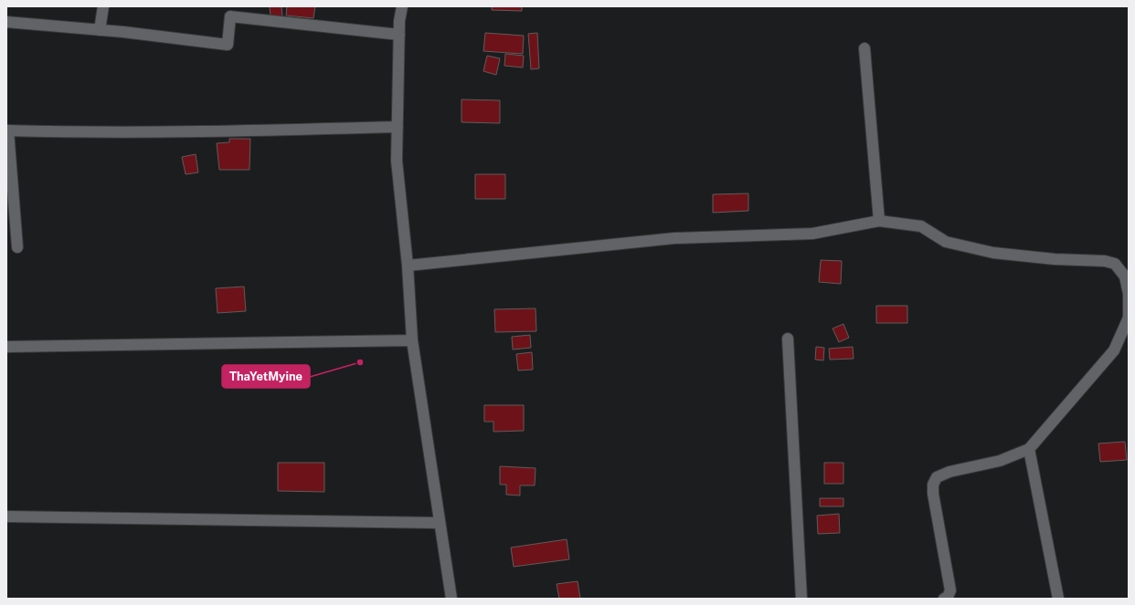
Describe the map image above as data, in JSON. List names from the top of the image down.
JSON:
{
  "places": ["ThaYetMyine"]
}
